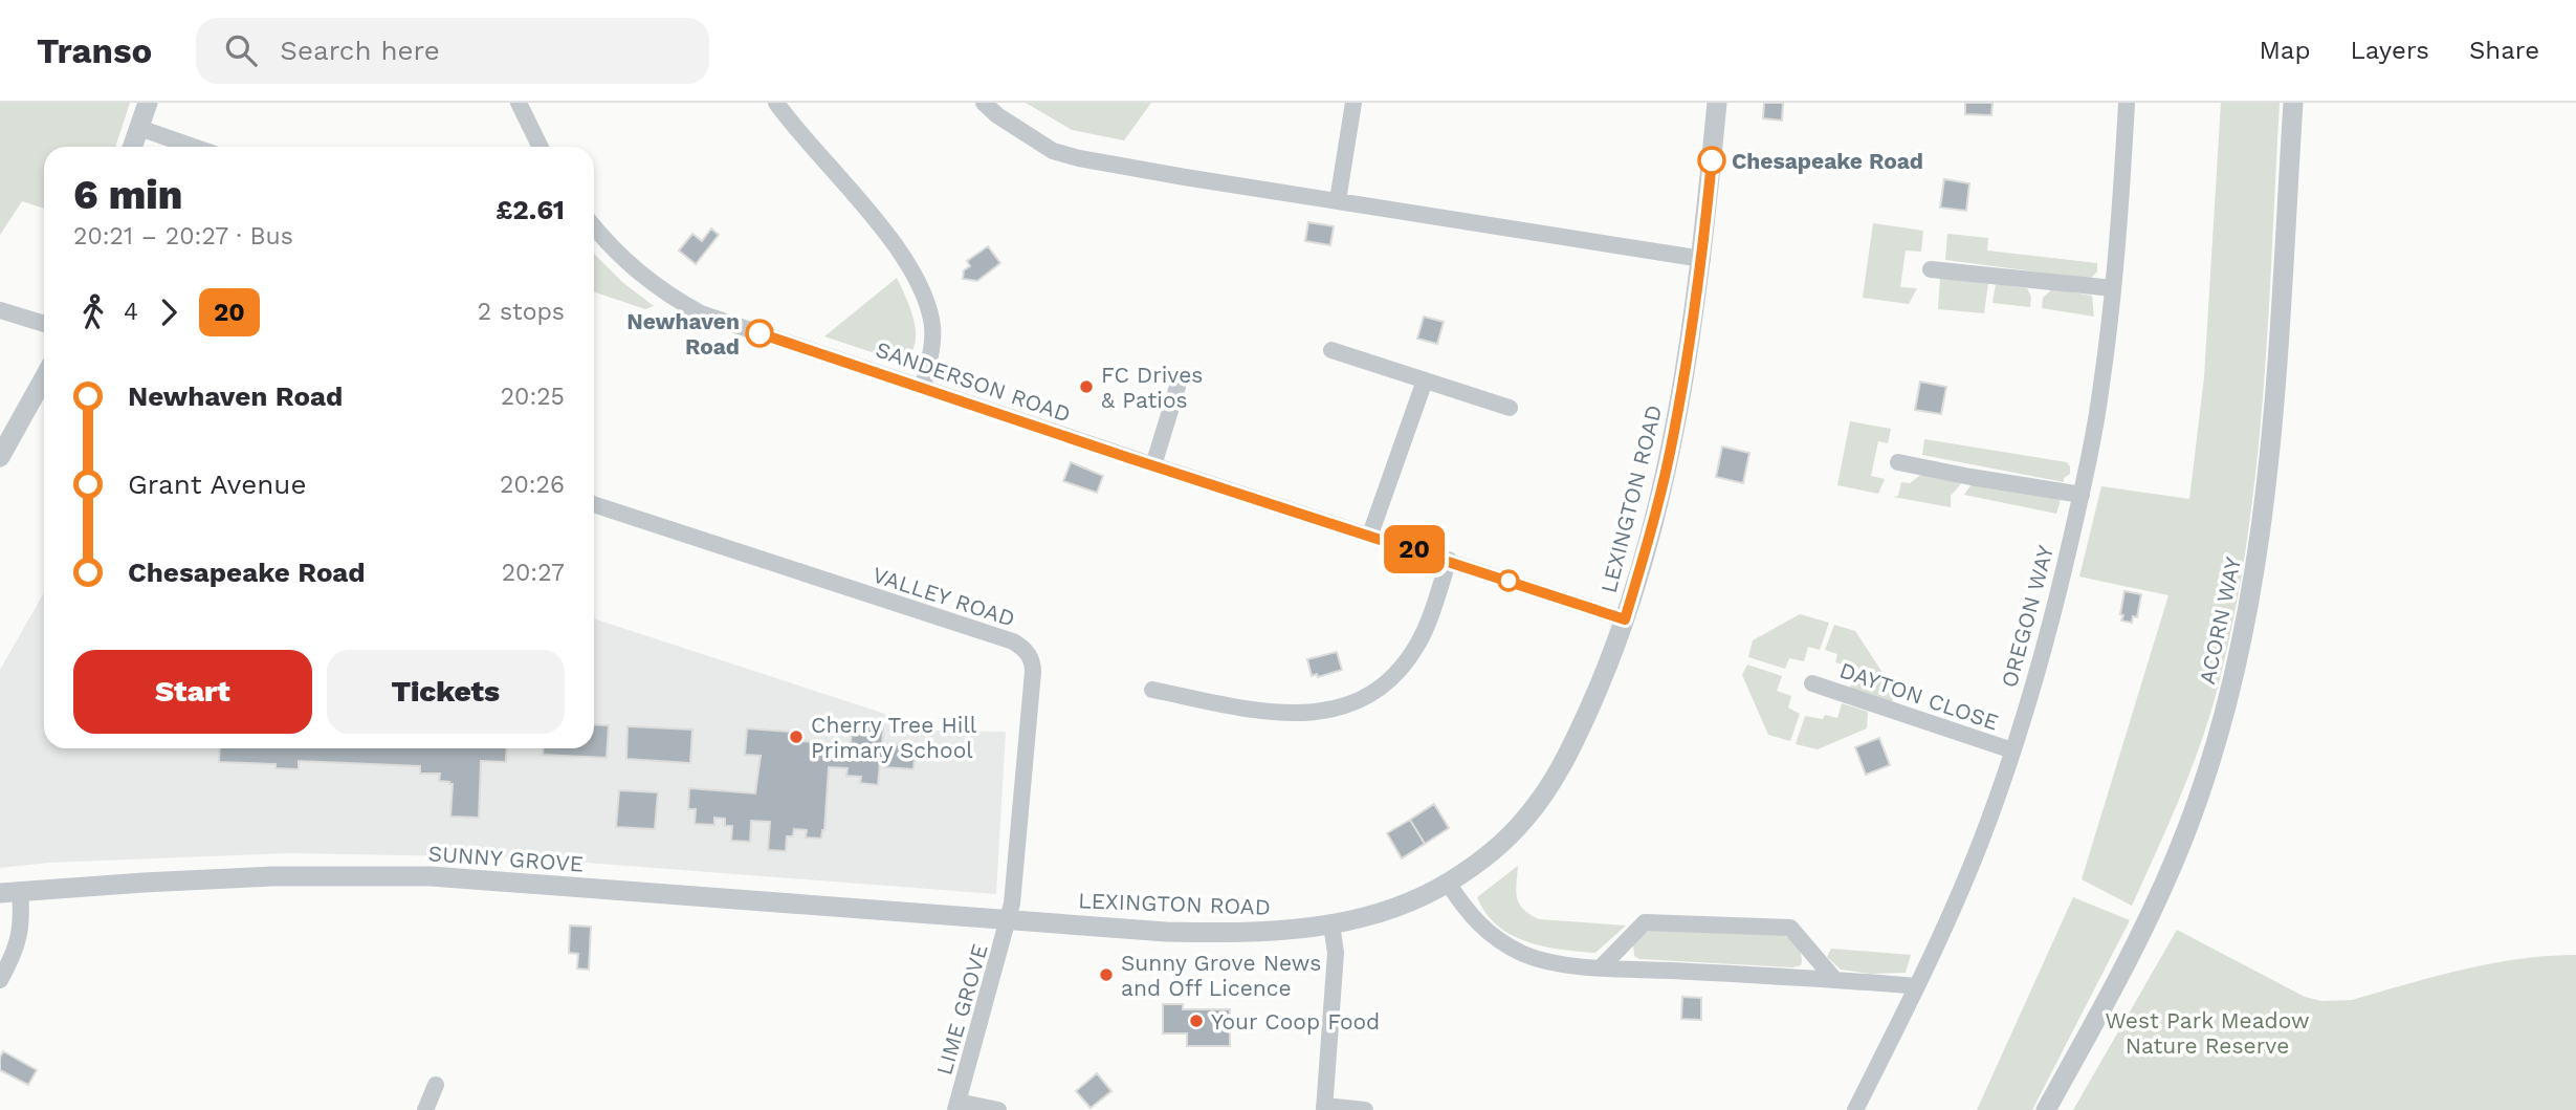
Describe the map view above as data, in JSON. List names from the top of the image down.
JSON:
{
  "streets": {
    "street": [
      "SANDERSON ROAD",
      "LEXINGTON ROAD",
      "VALLEY ROAD",
      "OREGON WAY",
      "ACORN WAY",
      "DAYTON CLOSE",
      "SUNNY GROVE",
      "LIME GROVE"
    ]
  },
  "crossings": [
    ["SANDERSON ROAD", "LEXINGTON ROAD"],
    ["LEXINGTON ROAD", "VALLEY ROAD"],
    ["LEXINGTON ROAD", "SUNNY GROVE"],
    ["LEXINGTON ROAD", "LIME GROVE"],
    ["VALLEY ROAD", "SUNNY GROVE"],
    ["VALLEY ROAD", "LIME GROVE"],
    ["OREGON WAY", "DAYTON CLOSE"],
    ["SUNNY GROVE", "LIME GROVE"]
  ],
  "parks": ["West Park Meadow Nature Reserve"],
  "places": [
    "Chesapeake Road",
    "Newhaven Road",
    "FC Drives & Patios",
    "Cherry Tree Hill Primary School",
    "Sunny Grove News and Off Licence",
    "Your Coop Food"
  ],
  "lines": ["bus line 20"],
  "page": {
    "header": "Transo",
    "search": "Search here",
    "nav": ["Map", "Layers", "Share"],
    "on_map": "20",
    "heading": ["6 min", "20:21 – 20:27 · Bus", "£2.61"],
    "legs": ["4", "20", "2 stops"],
    "list": [
      {
        "name": "Newhaven Road",
        "value": "20:25"
      },
      {
        "name": "Grant Avenue",
        "value": "20:26"
      },
      {
        "name": "Chesapeake Road",
        "value": "20:27"
      }
    ],
    "buttons": ["Start", "Tickets"]
  }
}
